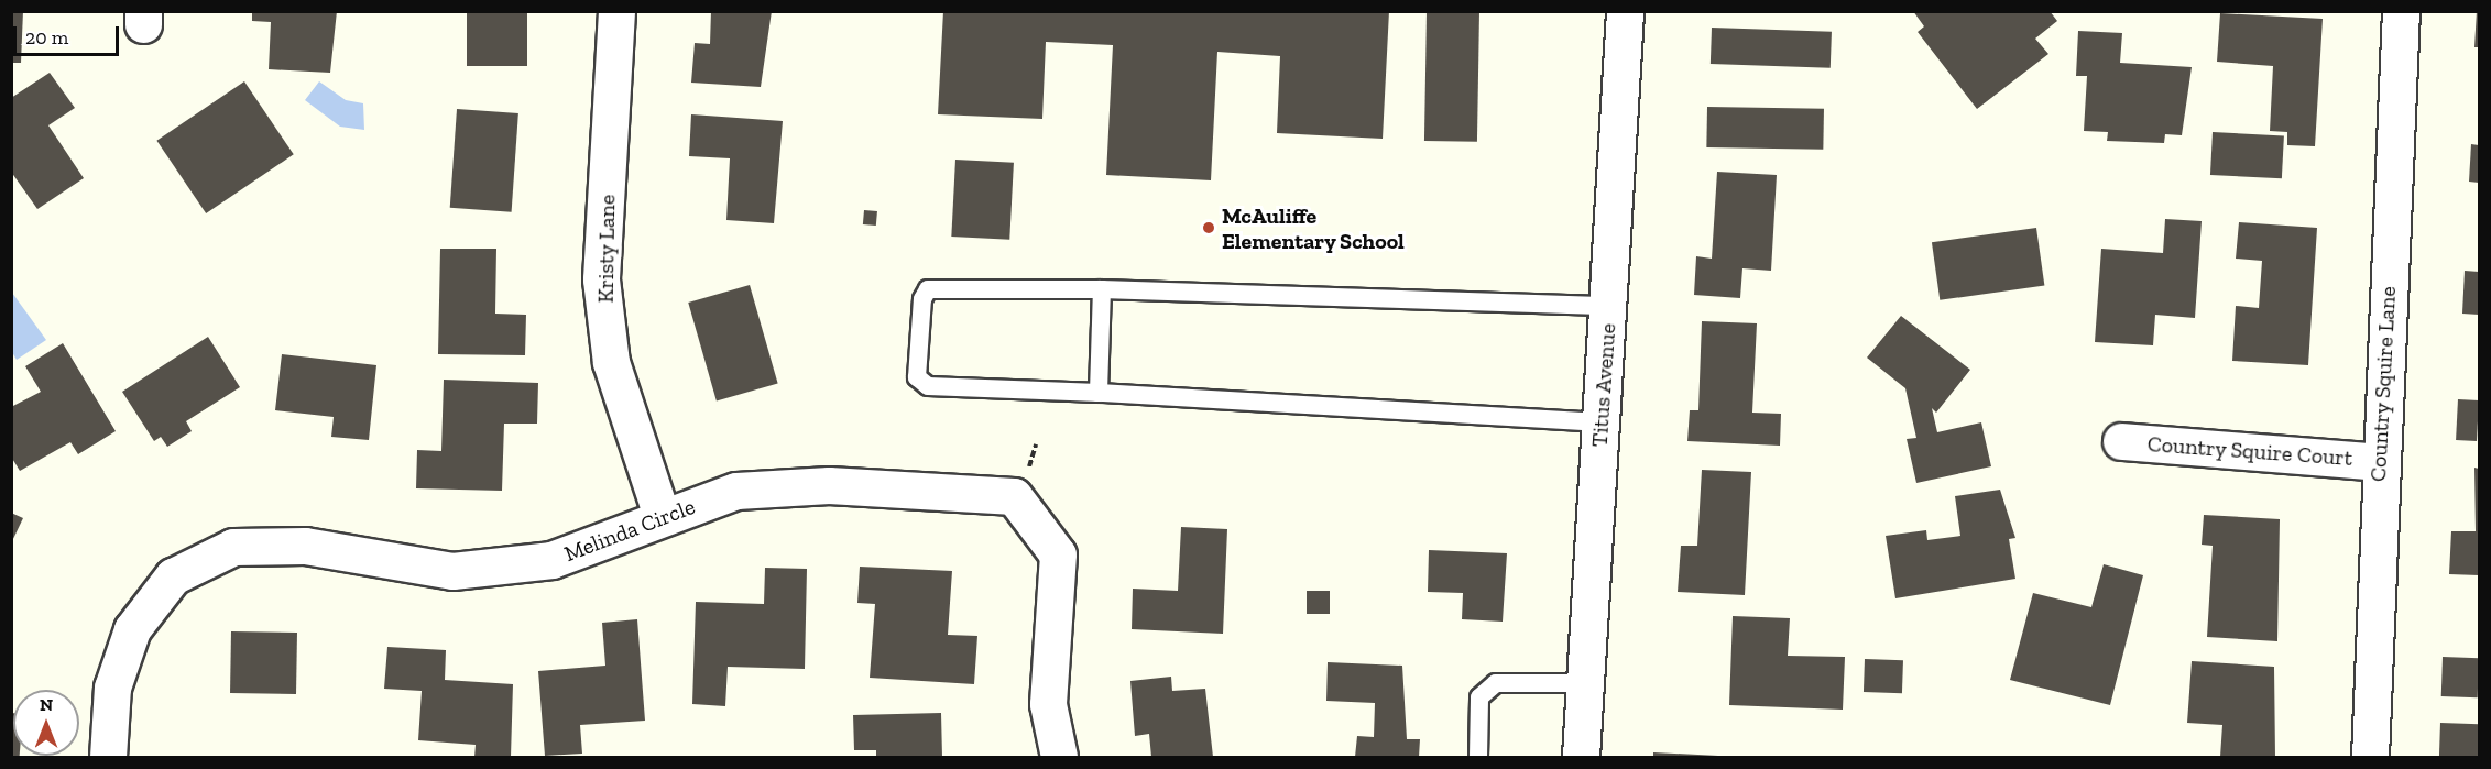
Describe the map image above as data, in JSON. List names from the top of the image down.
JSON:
{
  "streets": {
    "street": [
      "Kristy Lane",
      "Country Squire Lane",
      "Titus Avenue",
      "Country Squire Court",
      "Melinda Circle"
    ]
  },
  "crossings": [
    ["Kristy Lane", "Melinda Circle"],
    ["Country Squire Lane", "Country Squire Court"]
  ],
  "places": ["McAuliffe Elementary School"],
  "scale_bar": "20 m",
  "north": "top"
}
